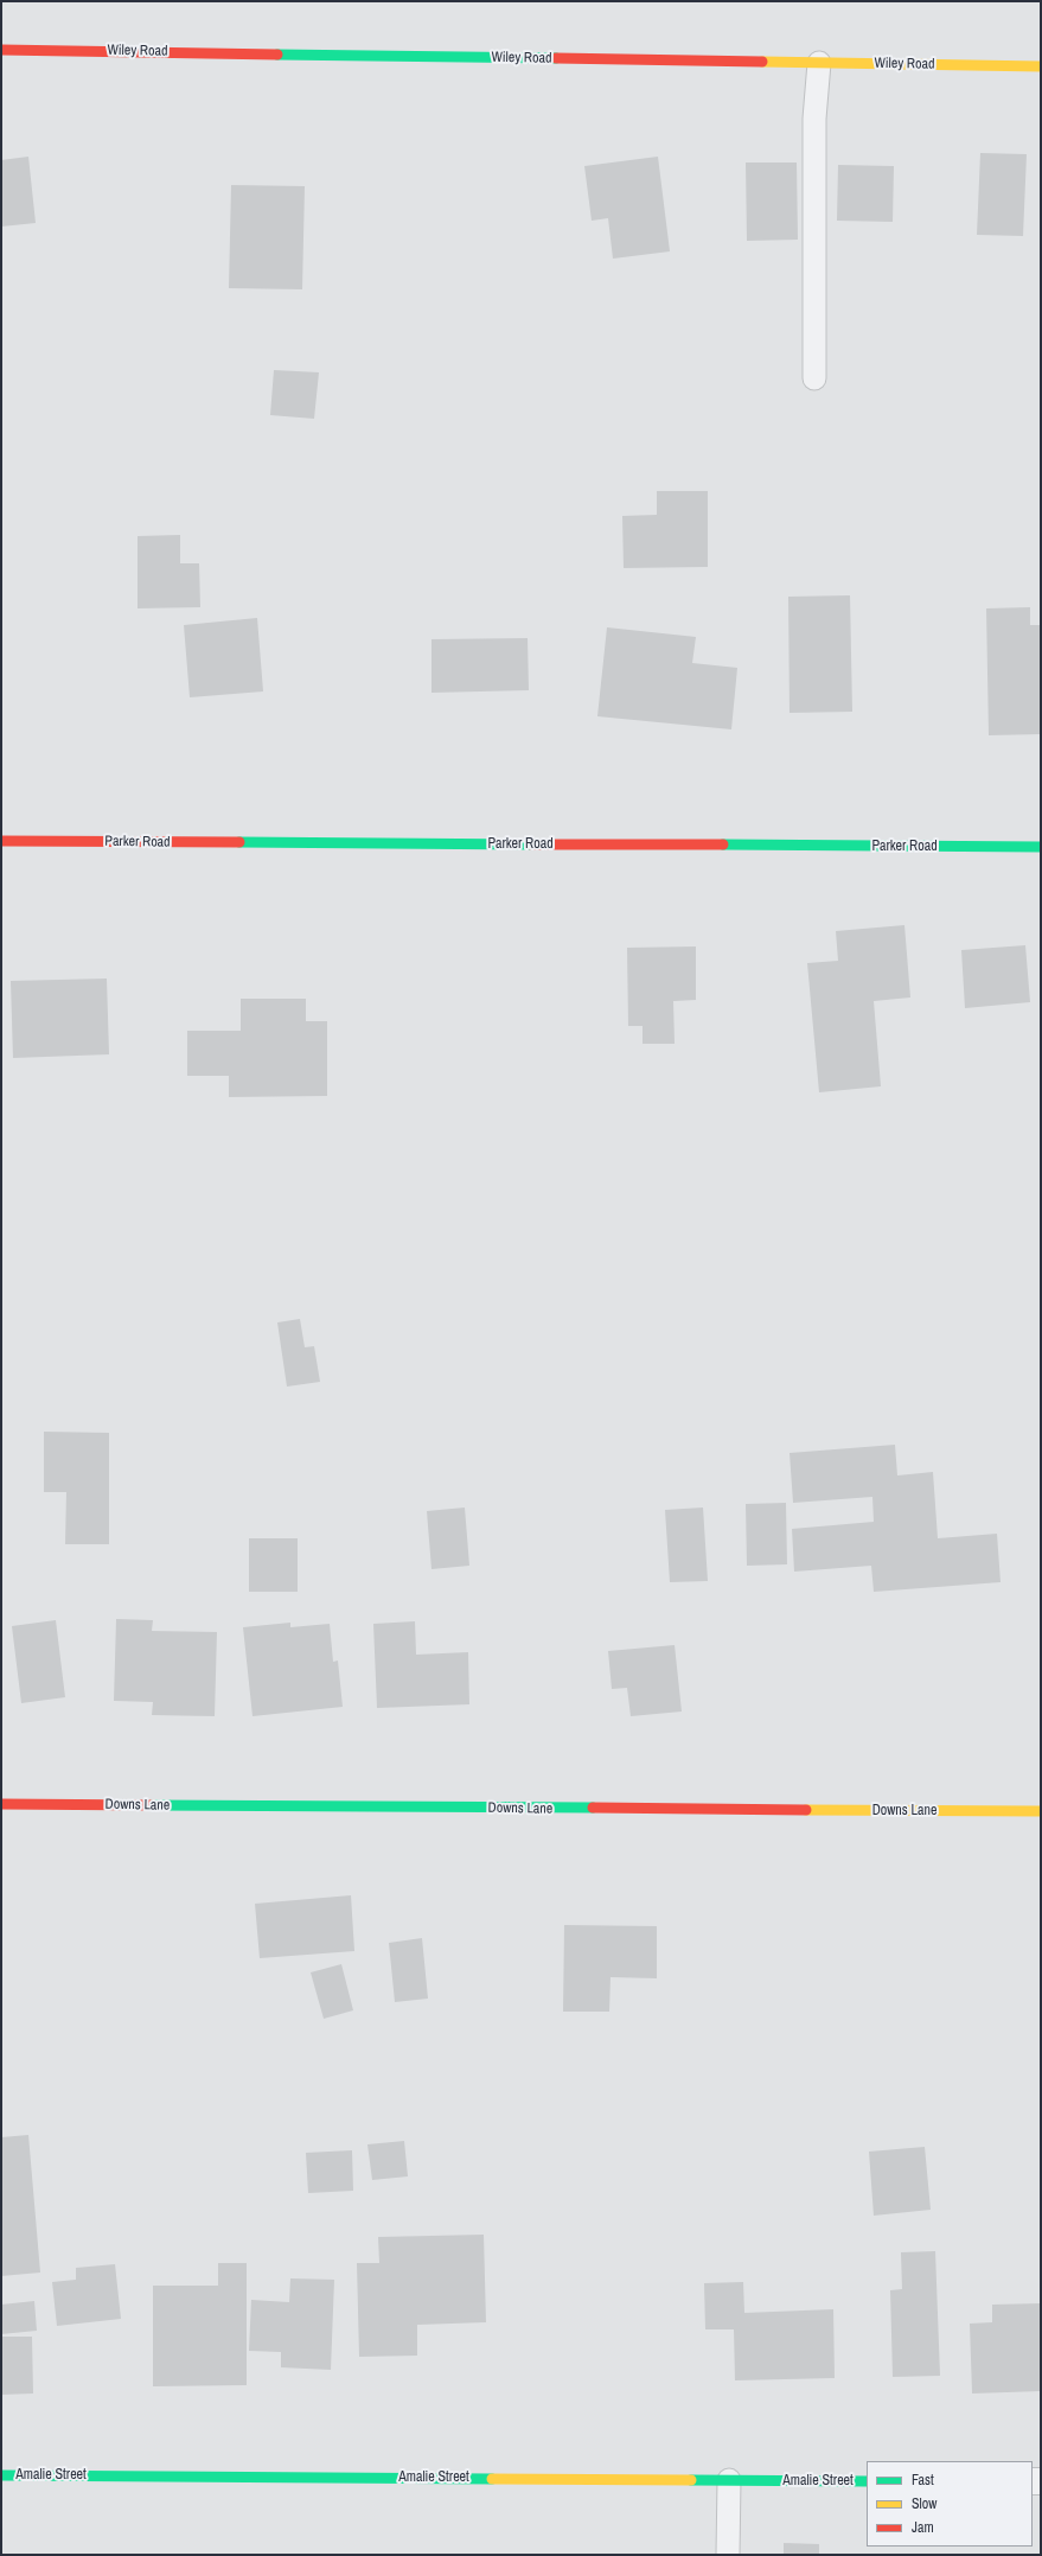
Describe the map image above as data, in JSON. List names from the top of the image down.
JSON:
{
  "streets": {
    "street": [
      "Wiley Road",
      "Parker Road",
      "Downs Lane",
      "Amalie Street"
    ]
  },
  "legend": ["Fast", "Slow", "Jam"]
}
